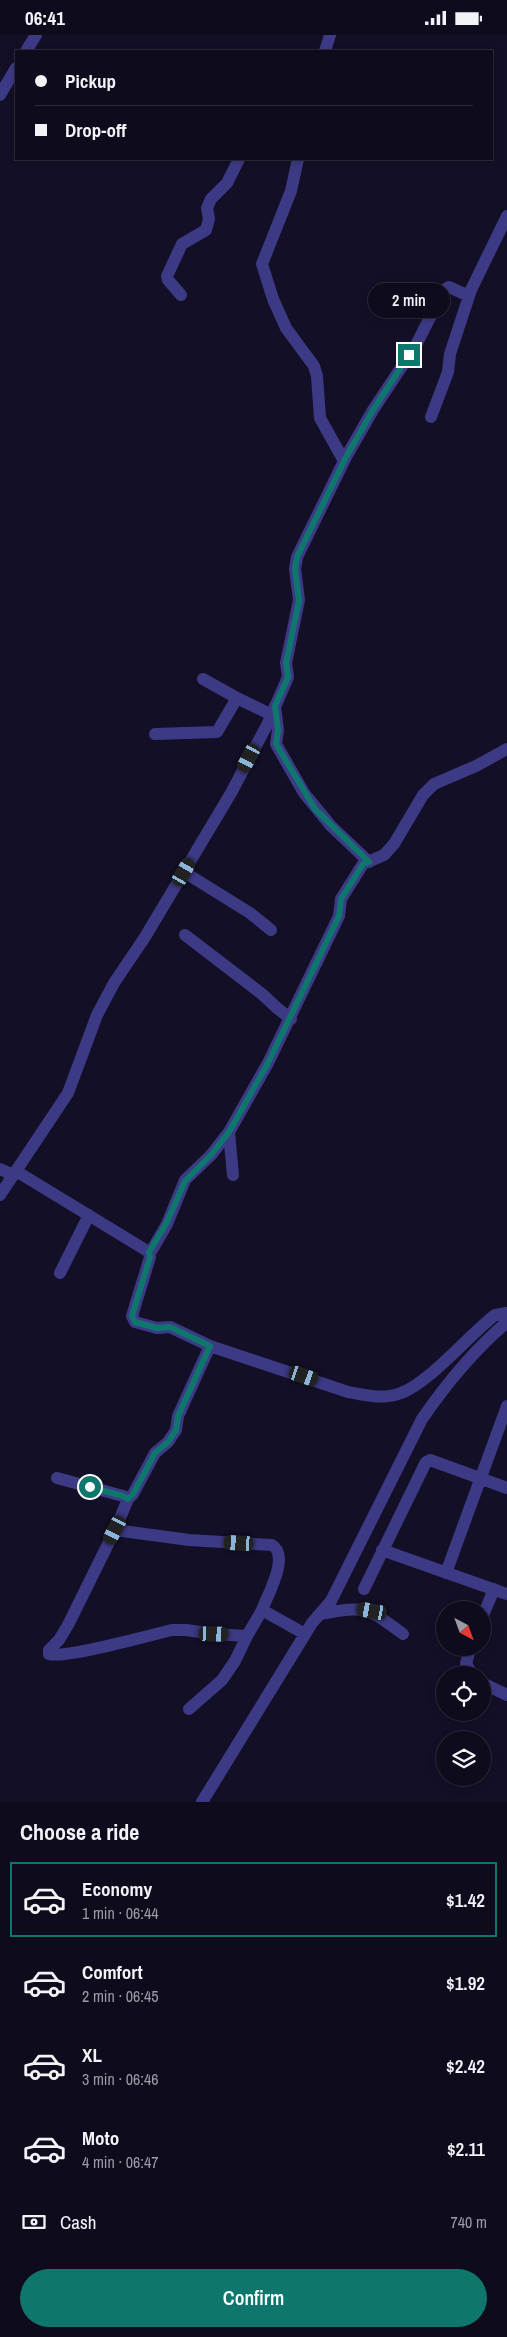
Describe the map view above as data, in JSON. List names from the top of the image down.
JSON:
{
  "north": "bottom right",
  "page": {
    "status": "06:41",
    "banner": ["Pickup", "Drop-off"],
    "bubble": "2 min",
    "heading": "Choose a ride",
    "list": [
      {
        "name": "Economy",
        "note": "1 min · 06:44",
        "value": "$1.42"
      },
      {
        "name": "Comfort",
        "note": "2 min · 06:45",
        "value": "$1.92"
      },
      {
        "name": "XL",
        "note": "3 min · 06:46",
        "value": "$2.42"
      },
      {
        "name": "Moto",
        "note": "4 min · 06:47",
        "value": "$2.11"
      }
    ],
    "pay": ["Cash", "740 m"],
    "buttons": "Confirm"
  }
}
